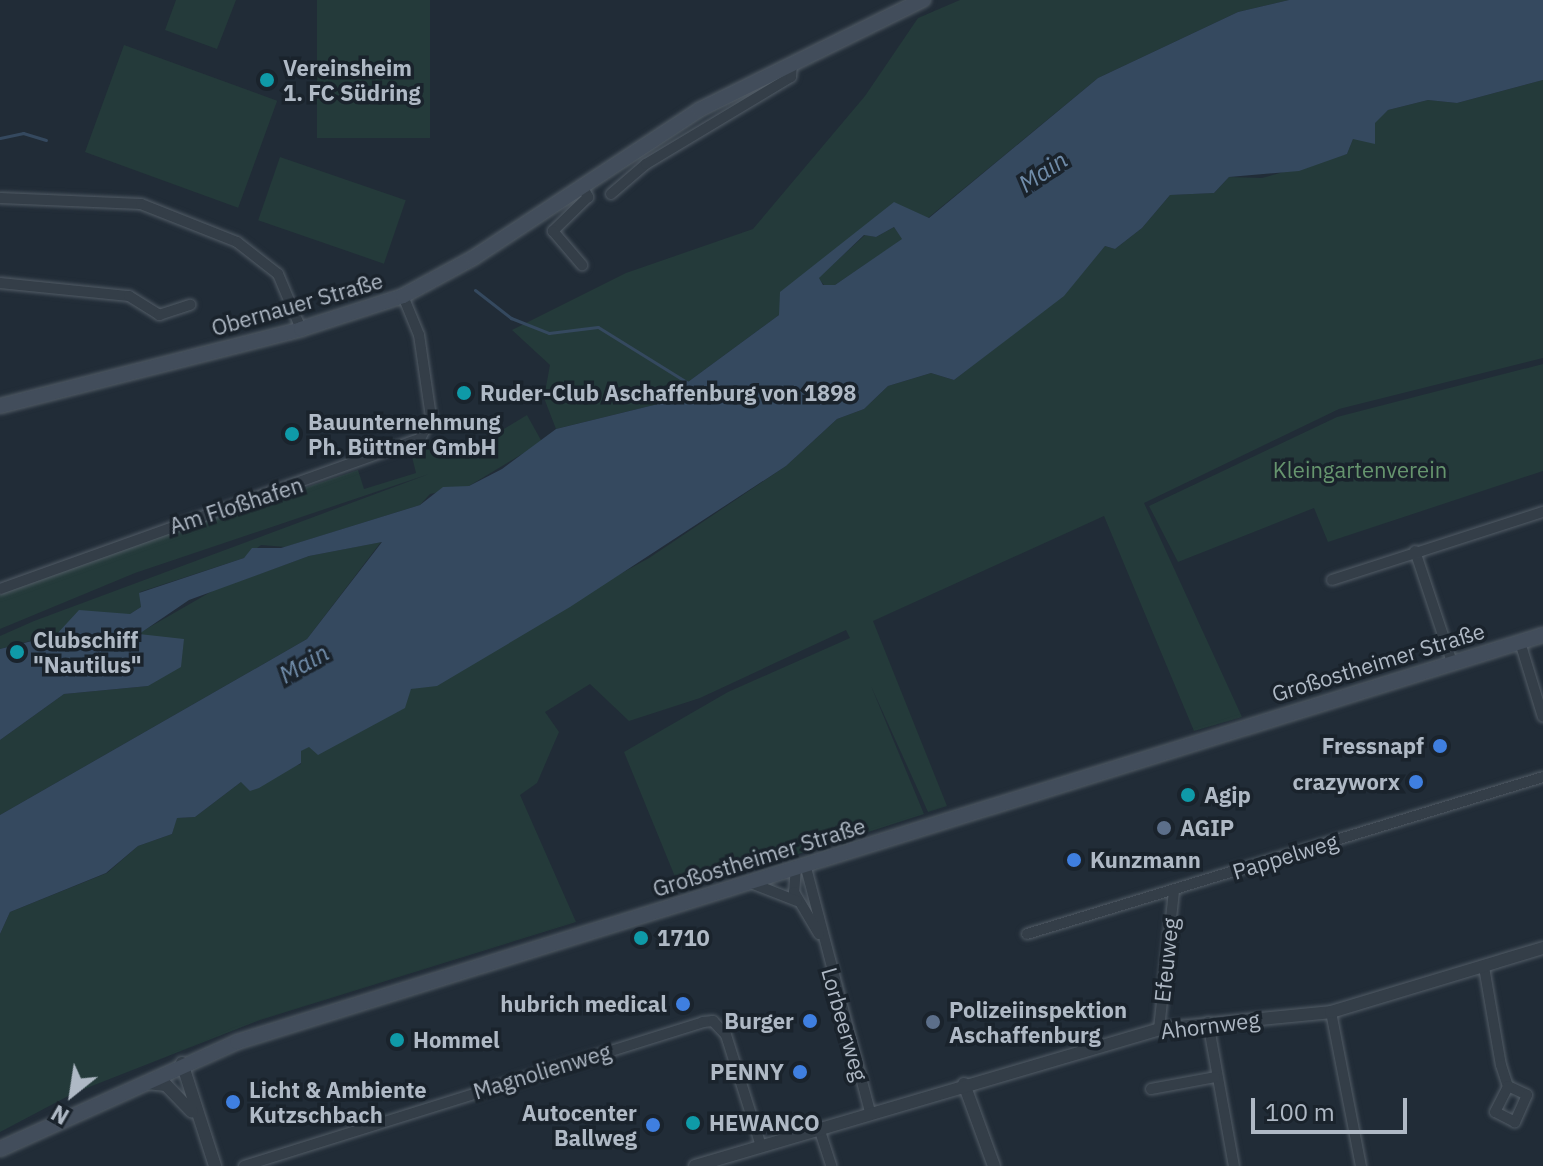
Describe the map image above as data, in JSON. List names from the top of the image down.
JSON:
{
  "streets": {
    "main road": ["Obernauer Straße", "Großostheimer Straße"],
    "street": [
      "Am Floßhafen",
      "Pappelweg",
      "Efeuweg",
      "Lorbeerweg",
      "Ahornweg",
      "Magnolienweg"
    ]
  },
  "crossings": [
    ["Obernauer Straße", "Am Floßhafen"],
    ["Großostheimer Straße", "Lorbeerweg"],
    ["Pappelweg", "Efeuweg"],
    ["Efeuweg", "Ahornweg"],
    ["Lorbeerweg", "Ahornweg"],
    ["Ahornweg", "Magnolienweg"]
  ],
  "water": ["Main"],
  "parks": ["Kleingartenverein"],
  "places": [
    "Vereinsheim 1. FC Südring",
    "Ruder-Club Aschaffenburg von 1898",
    "Bauunternehmung Ph. Büttner GmbH",
    "Clubschiff \"Nautilus\"",
    "Fressnapf",
    "crazyworx",
    "Agip",
    "AGIP",
    "Kunzmann",
    "1710",
    "hubrich medical",
    "Burger",
    "Polizeiinspektion Aschaffenburg",
    "Hommel",
    "PENNY",
    "Licht & Ambiente Kutzschbach",
    "HEWANCO",
    "Autocenter Ballweg"
  ],
  "scale_bar": "100 m",
  "north": "bottom left"
}
